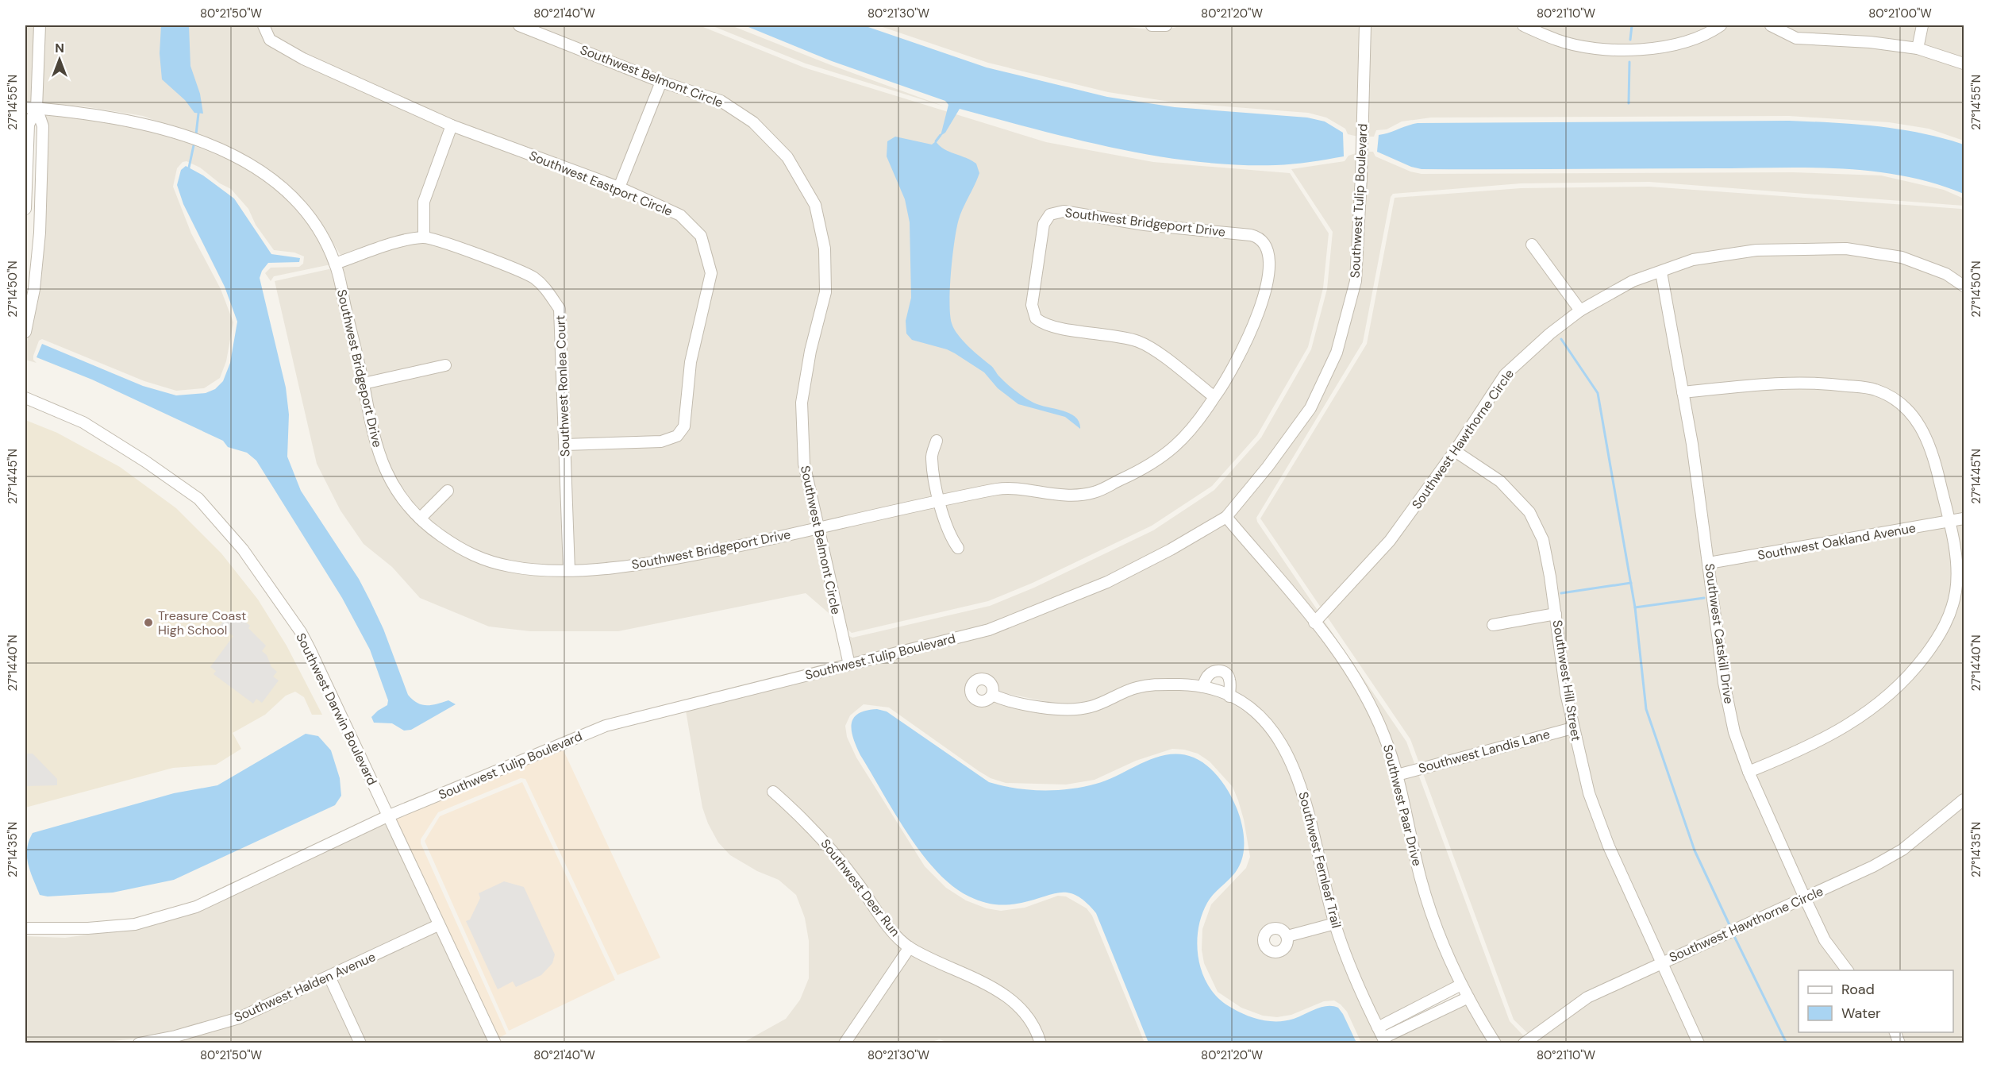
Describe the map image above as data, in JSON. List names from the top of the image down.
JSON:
{
  "streets": {
    "street": [
      "Southwest Belmont Circle",
      "Southwest Eastport Circle",
      "Southwest Tulip Boulevard",
      "Southwest Bridgeport Drive",
      "Southwest Ronlea Court",
      "Southwest Hawthorne Circle",
      "Southwest Oakland Avenue",
      "Southwest Catskill Drive",
      "Southwest Hill Street",
      "Southwest Darwin Boulevard",
      "Southwest Landis Lane",
      "Southwest Paar Drive",
      "Southwest Fernleaf Trail",
      "Southwest Deer Run",
      "Southwest Halden Avenue"
    ]
  },
  "crossings": [
    ["Southwest Belmont Circle", "Southwest Tulip Boulevard"],
    ["Southwest Belmont Circle", "Southwest Bridgeport Drive"],
    ["Southwest Eastport Circle", "Southwest Ronlea Court"],
    ["Southwest Tulip Boulevard", "Southwest Darwin Boulevard"],
    ["Southwest Tulip Boulevard", "Southwest Paar Drive"],
    ["Southwest Bridgeport Drive", "Southwest Ronlea Court"],
    ["Southwest Hawthorne Circle", "Southwest Catskill Drive"],
    ["Southwest Hawthorne Circle", "Southwest Hill Street"],
    ["Southwest Hawthorne Circle", "Southwest Paar Drive"],
    ["Southwest Oakland Avenue", "Southwest Catskill Drive"],
    ["Southwest Hill Street", "Southwest Landis Lane"],
    ["Southwest Darwin Boulevard", "Southwest Halden Avenue"],
    ["Southwest Landis Lane", "Southwest Paar Drive"]
  ],
  "places": ["Treasure Coast High School"],
  "legend": ["Road", "Water"],
  "north": "top",
  "coordinates": [
    "80°21'50\"W",
    "80°21'40\"W",
    "80°21'30\"W",
    "80°21'20\"W",
    "80°21'10\"W",
    "80°21'00\"W",
    "27°14'55\"N",
    "27°14'50\"N",
    "27°14'45\"N",
    "27°14'40\"N",
    "27°14'35\"N"
  ]
}
